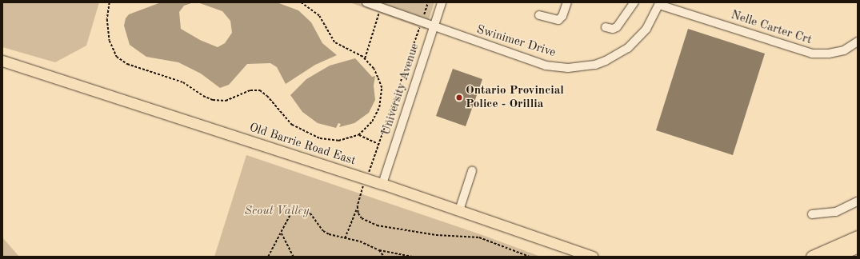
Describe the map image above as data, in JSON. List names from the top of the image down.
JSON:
{
  "streets": {
    "main road": ["Old Barrie Road East"],
    "street": ["Nelle Carter Crt", "Swinimer Drive", "University Avenue"]
  },
  "crossings": [
    ["Nelle Carter Crt", "Swinimer Drive"],
    ["Swinimer Drive", "University Avenue"],
    ["University Avenue", "Old Barrie Road East"]
  ],
  "parks": ["Scout Valley"],
  "places": ["Ontario Provincial Police - Orillia"]
}
